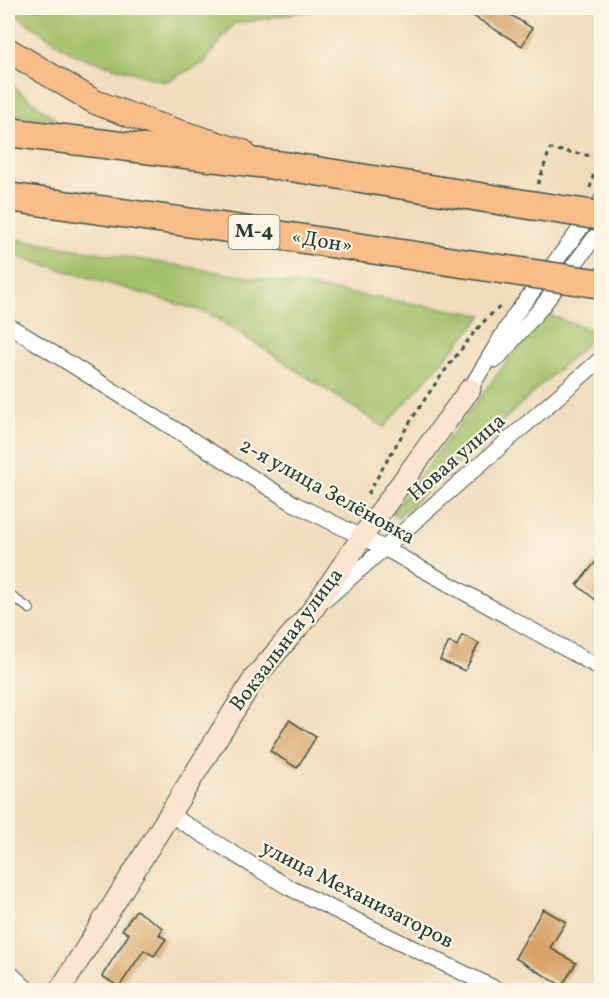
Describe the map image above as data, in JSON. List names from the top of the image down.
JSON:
{
  "streets": {
    "highway": ["М-4", "«Дон»"],
    "street": [
      "Новая улица",
      "2-я улица Зелёновка",
      "Вокзальная улица",
      "улица Механизаторов"
    ]
  },
  "crossings": [
    ["Новая улица", "2-я улица Зелёновка"],
    ["Новая улица", "Вокзальная улица"],
    ["2-я улица Зелёновка", "Вокзальная улица"],
    ["Вокзальная улица", "улица Механизаторов"]
  ]
}
